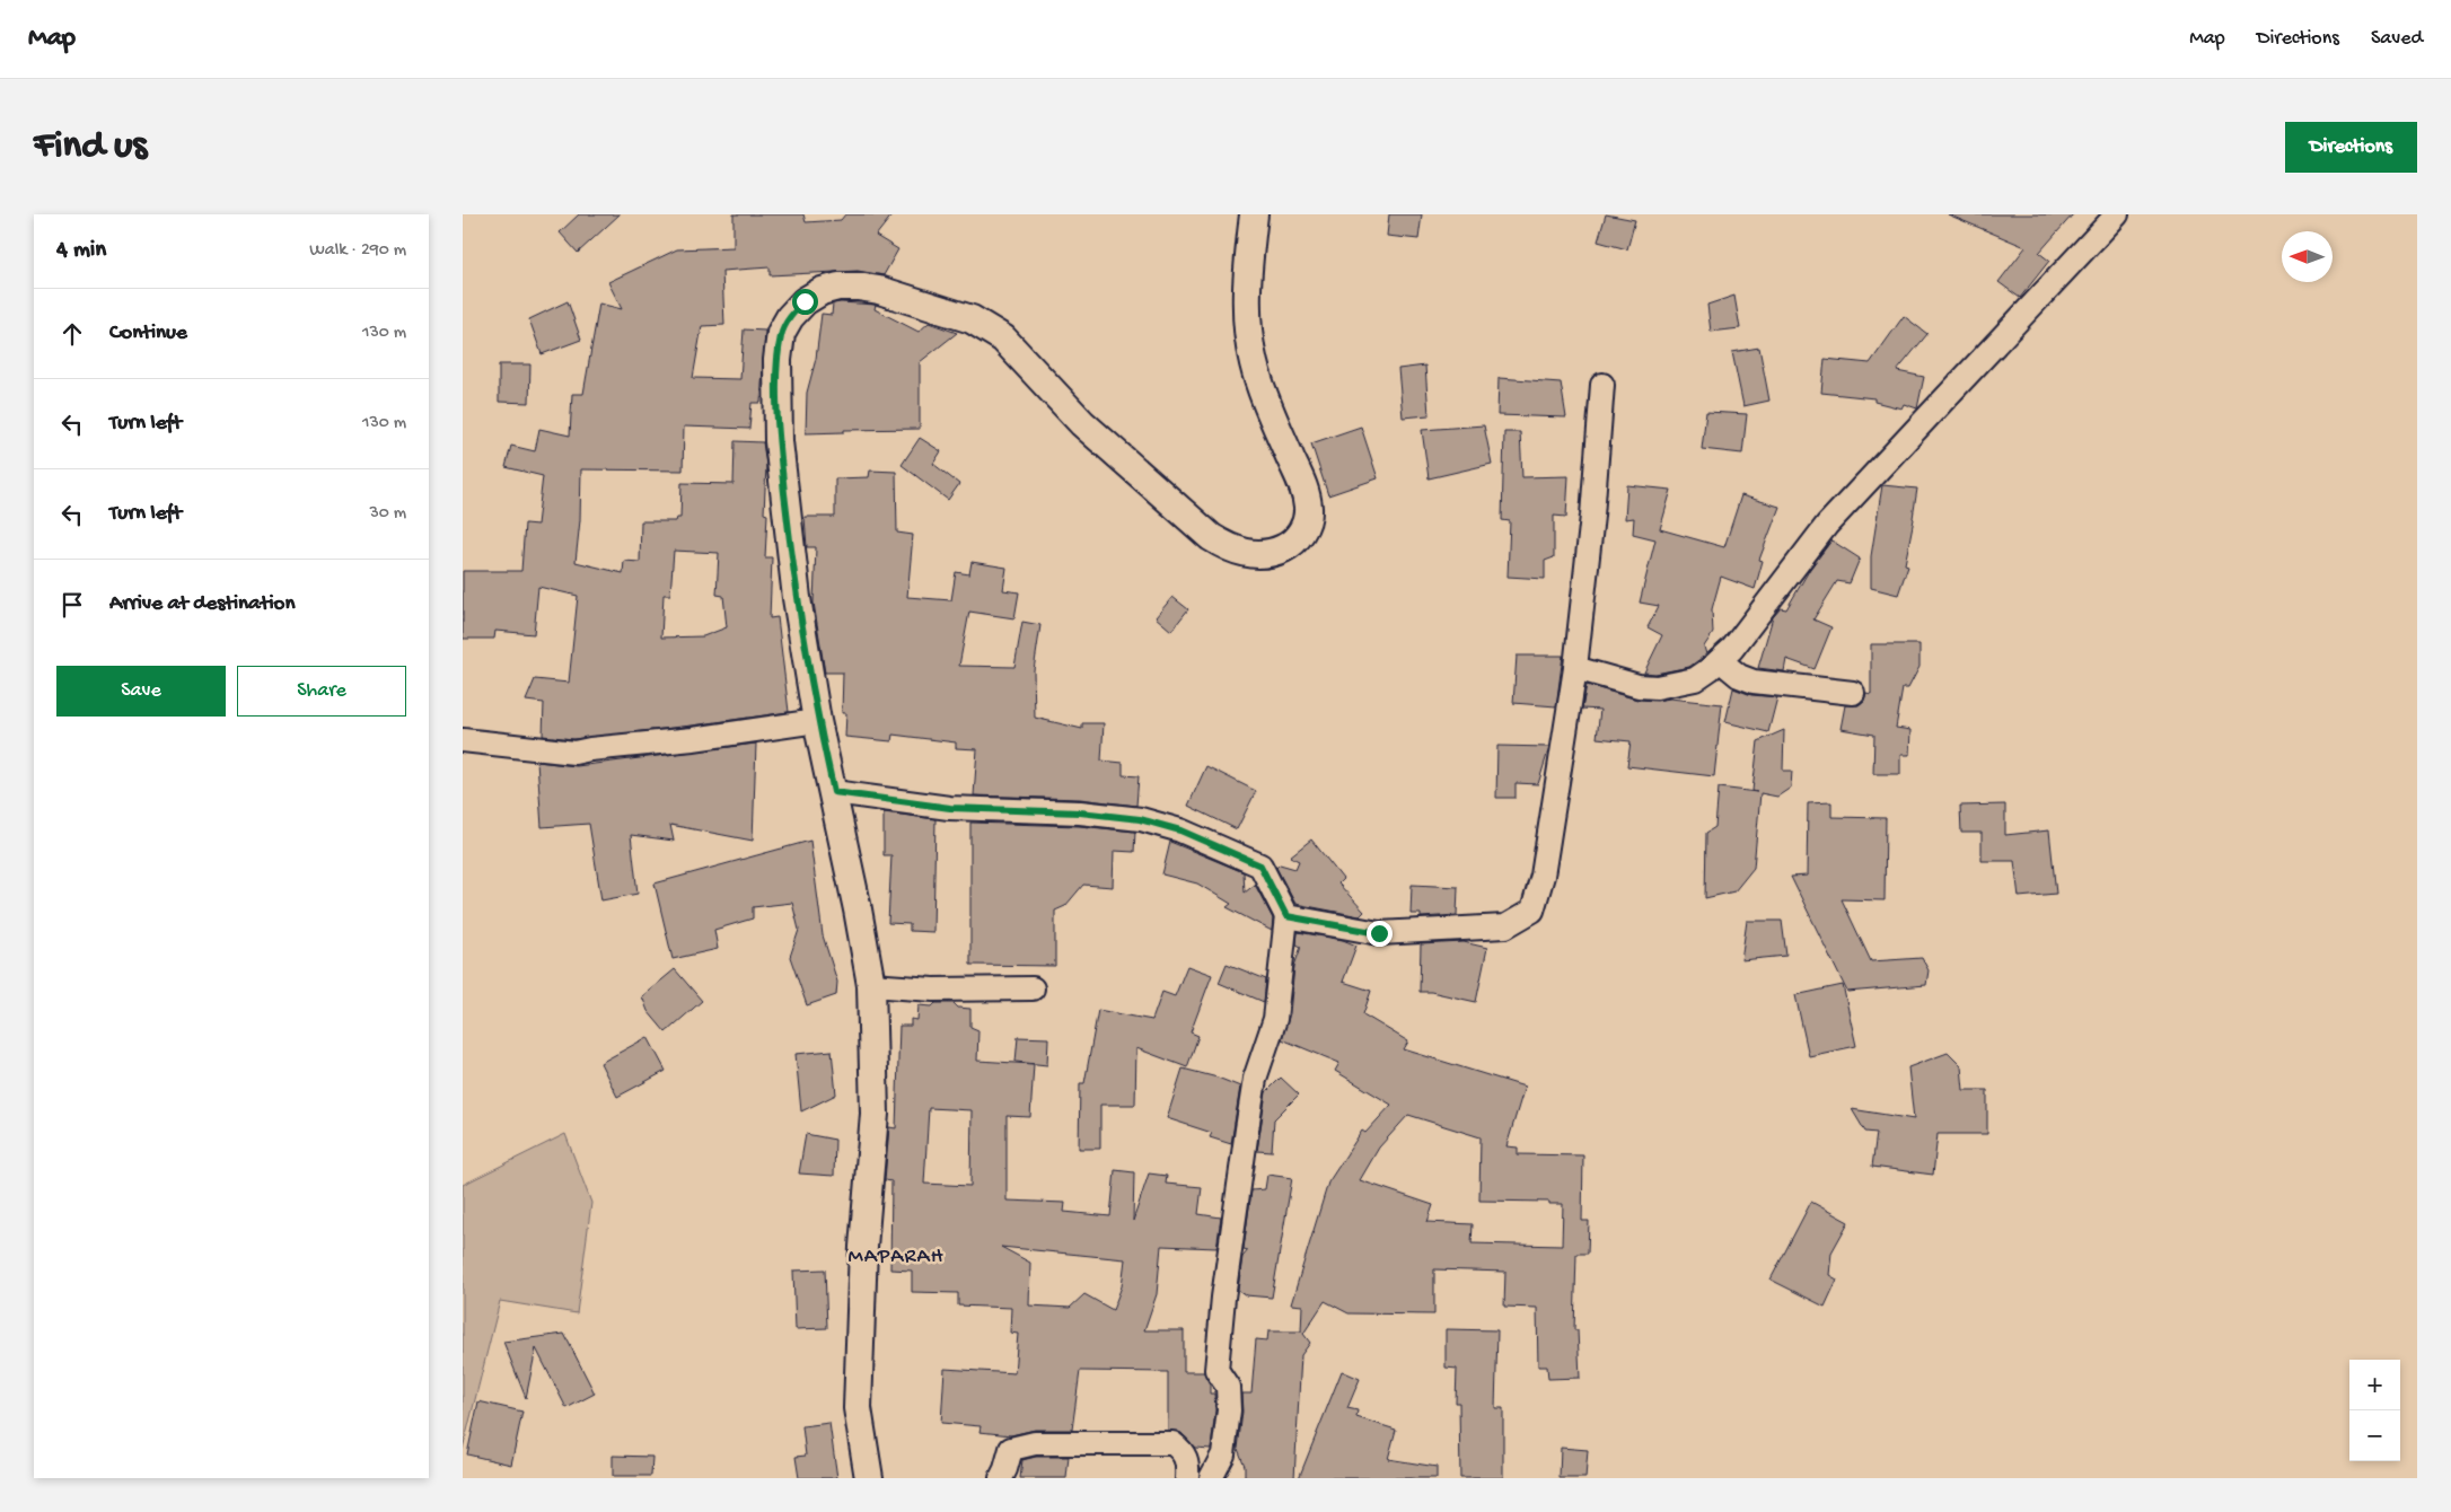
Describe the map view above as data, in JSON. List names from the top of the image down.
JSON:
{
  "districts": ["MAPARAH"],
  "north": "left",
  "page": {
    "header": "Map",
    "nav": ["Map", "Directions", "Saved"],
    "buttons": [
      "Directions",
      ["Save", "Share"]
    ],
    "title": "Find us",
    "heading": ["4 min", "Walk · 290 m"],
    "list": [
      ["Continue", "130 m"],
      ["Turn left", "130 m"],
      ["Turn left", "30 m"],
      "Arrive at destination"
    ],
    "map_buttons": ["+", "−"]
  }
}
